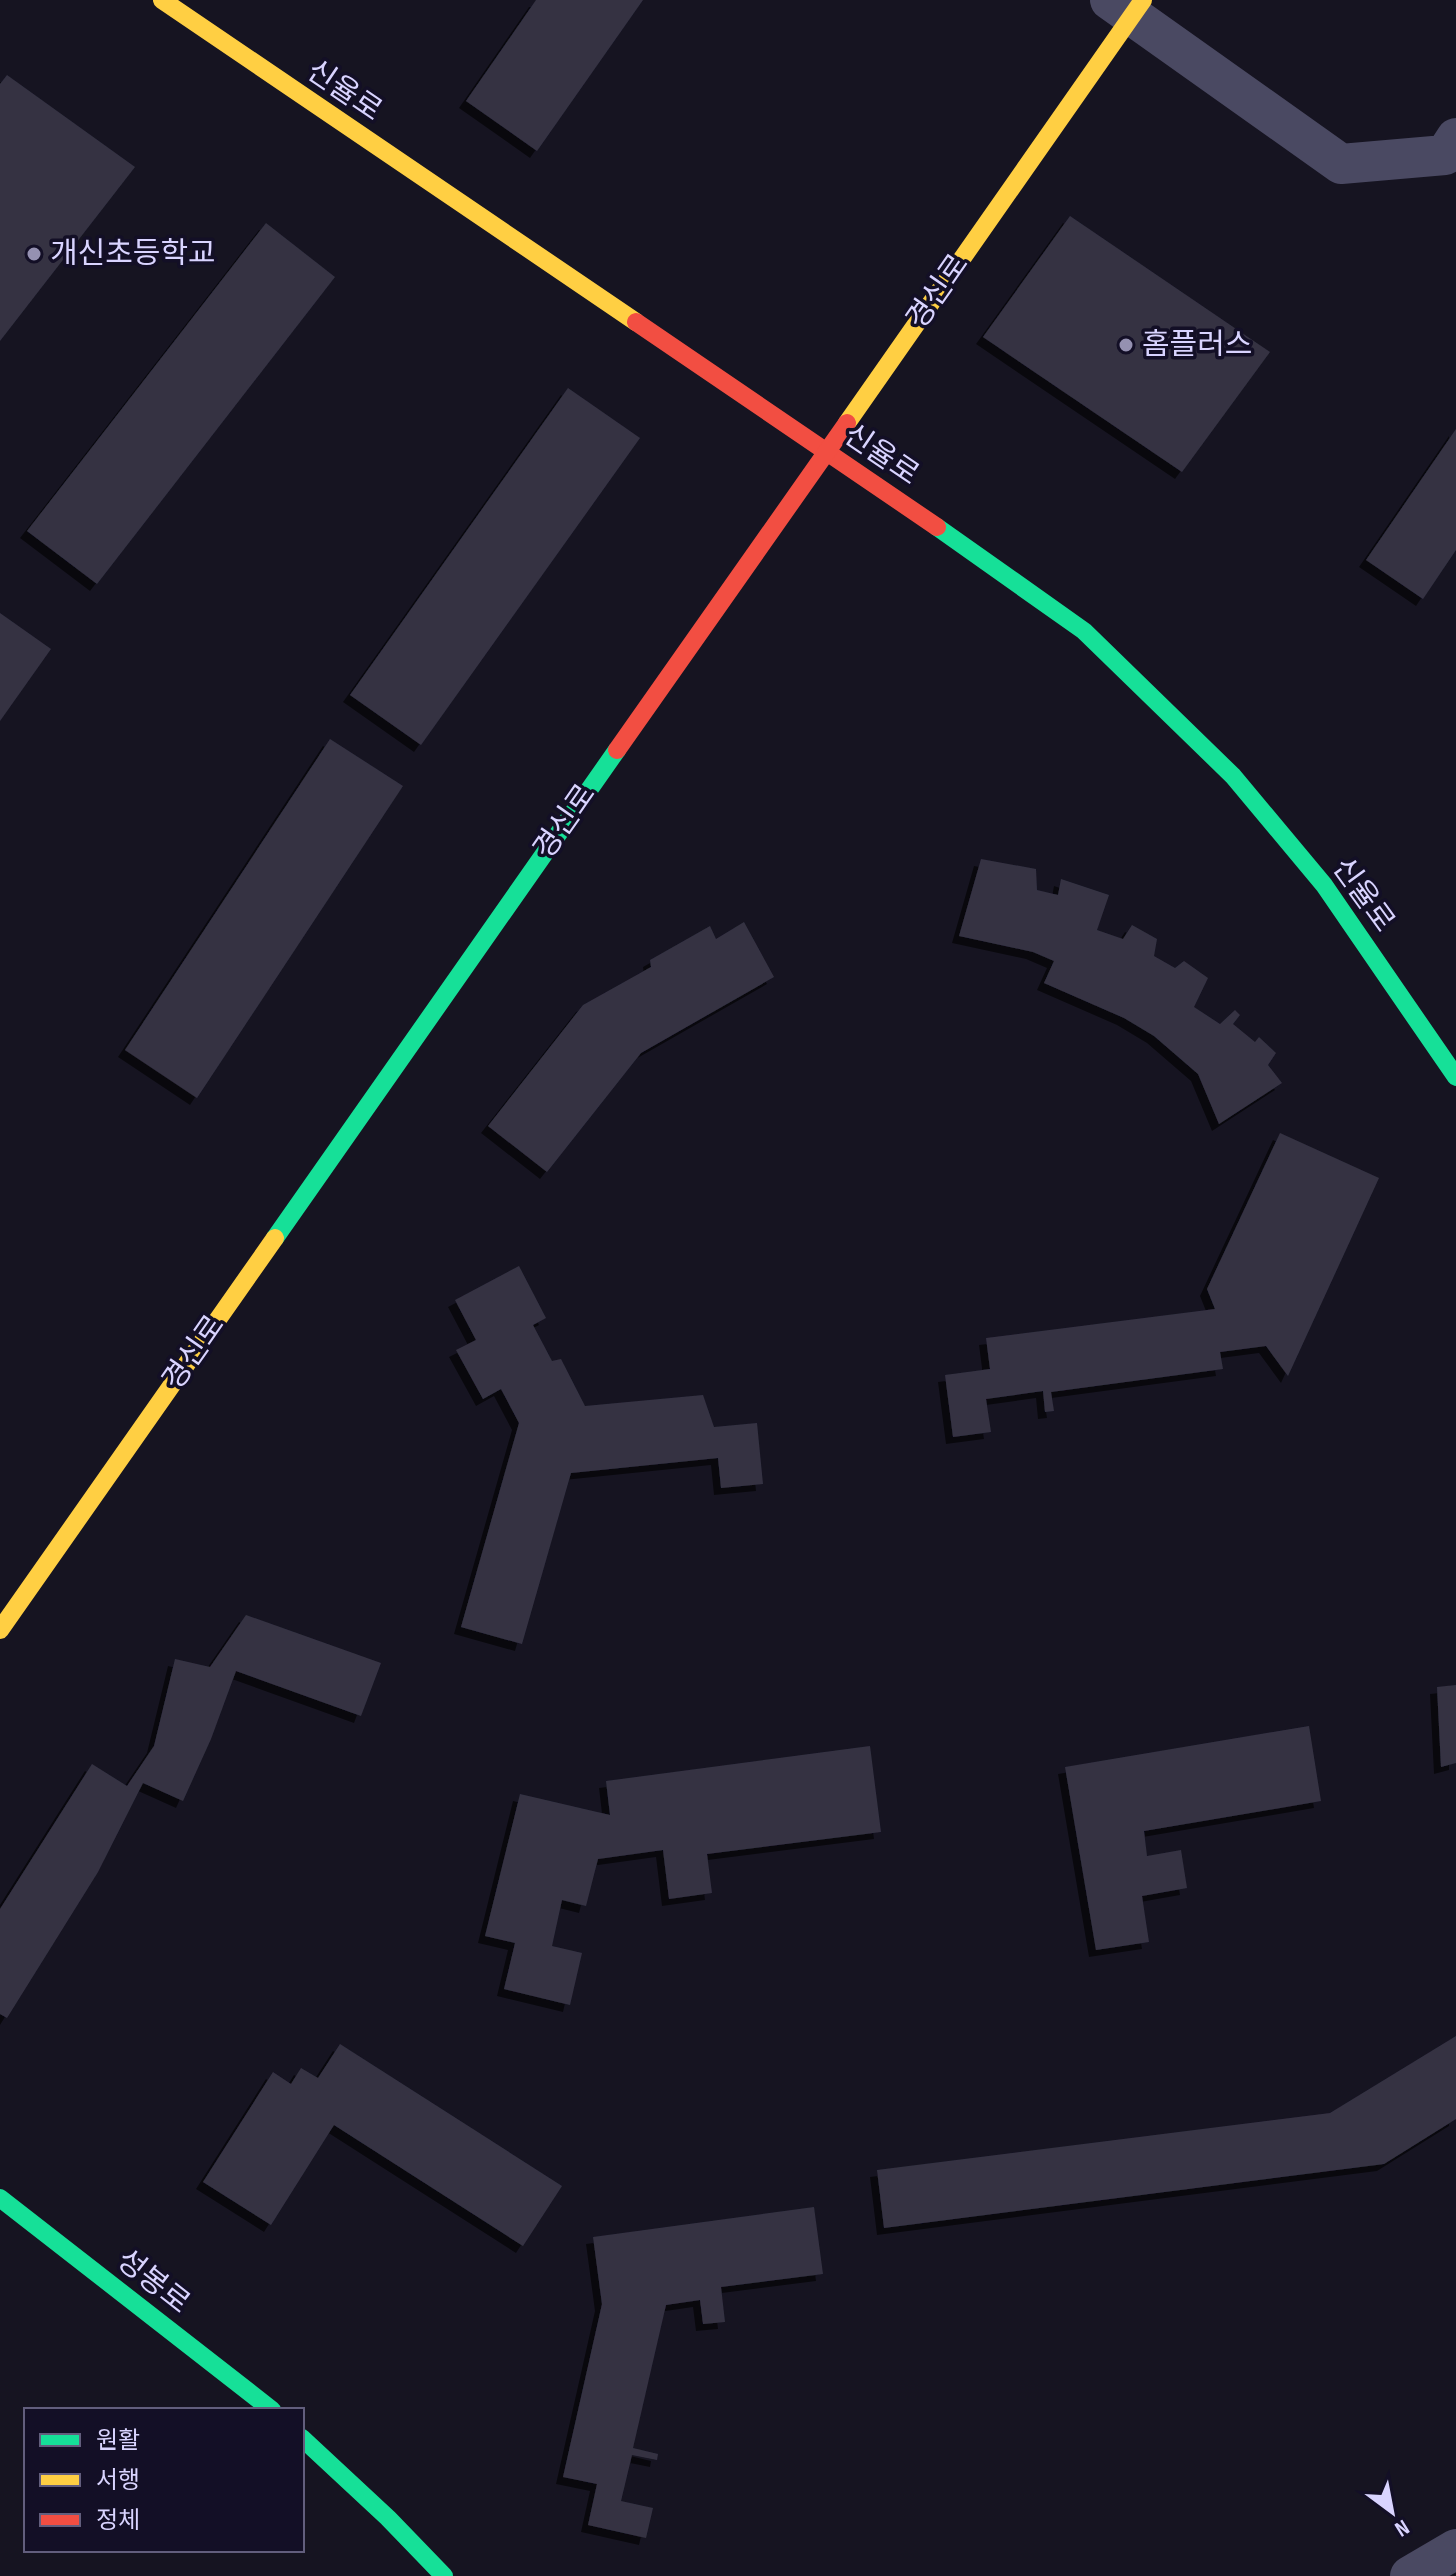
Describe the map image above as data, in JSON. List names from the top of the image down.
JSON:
{
  "streets": {
    "street": ["신율로", "경신로", "성봉로"]
  },
  "crossings": [
    ["신율로", "경신로"]
  ],
  "places": ["개신초등학교", "홈플러스"],
  "legend": ["원활", "서행", "정체"],
  "north": "bottom right"
}
